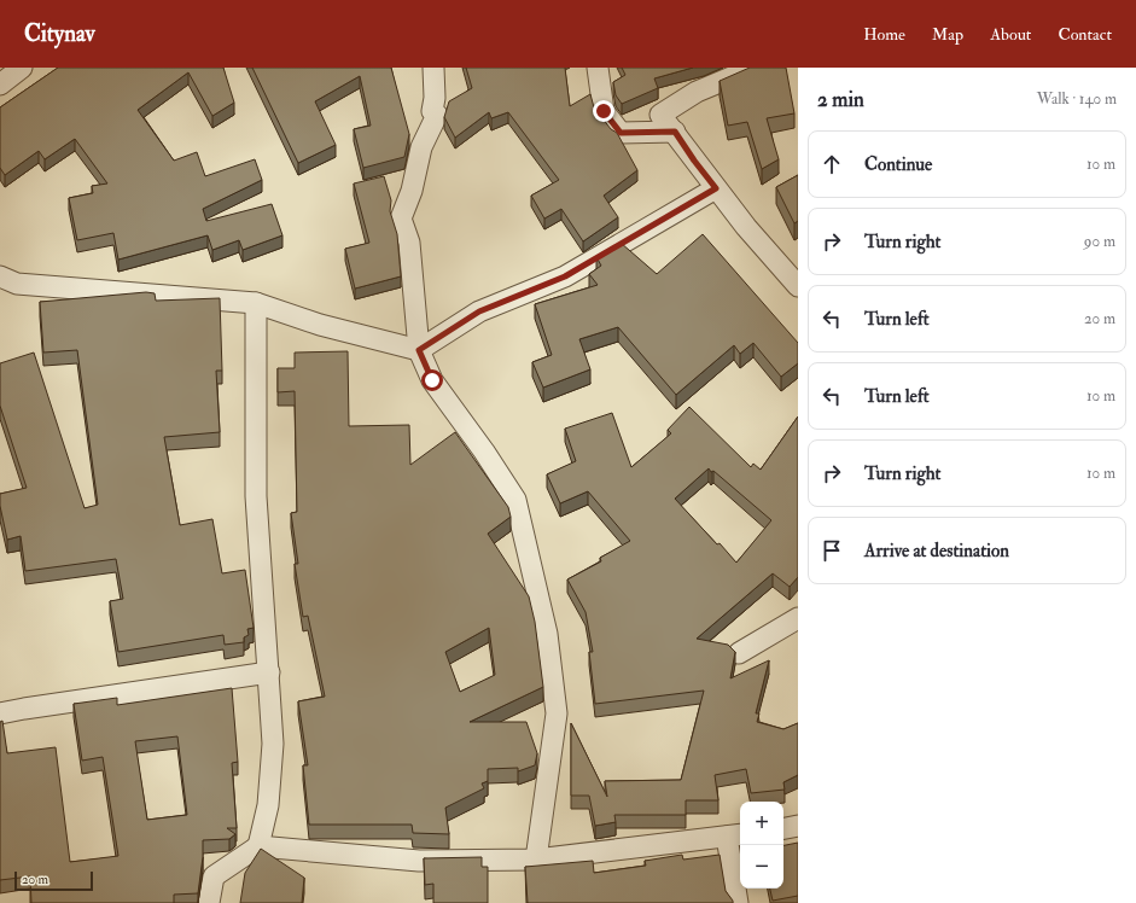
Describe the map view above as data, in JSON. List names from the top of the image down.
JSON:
{
  "scale_bar": "20 m",
  "page": {
    "header": "Citynav",
    "nav": [
      "Home",
      "Map",
      "About",
      "Contact"
    ],
    "heading": ["2 min", "Walk · 140 m"],
    "list": [
      ["Continue", "10 m"],
      ["Turn right", "90 m"],
      ["Turn left", "20 m"],
      ["Turn left", "10 m"],
      ["Turn right", "10 m"],
      "Arrive at destination"
    ],
    "map_buttons": ["+", "−"],
    "scale": "20 m"
  }
}
